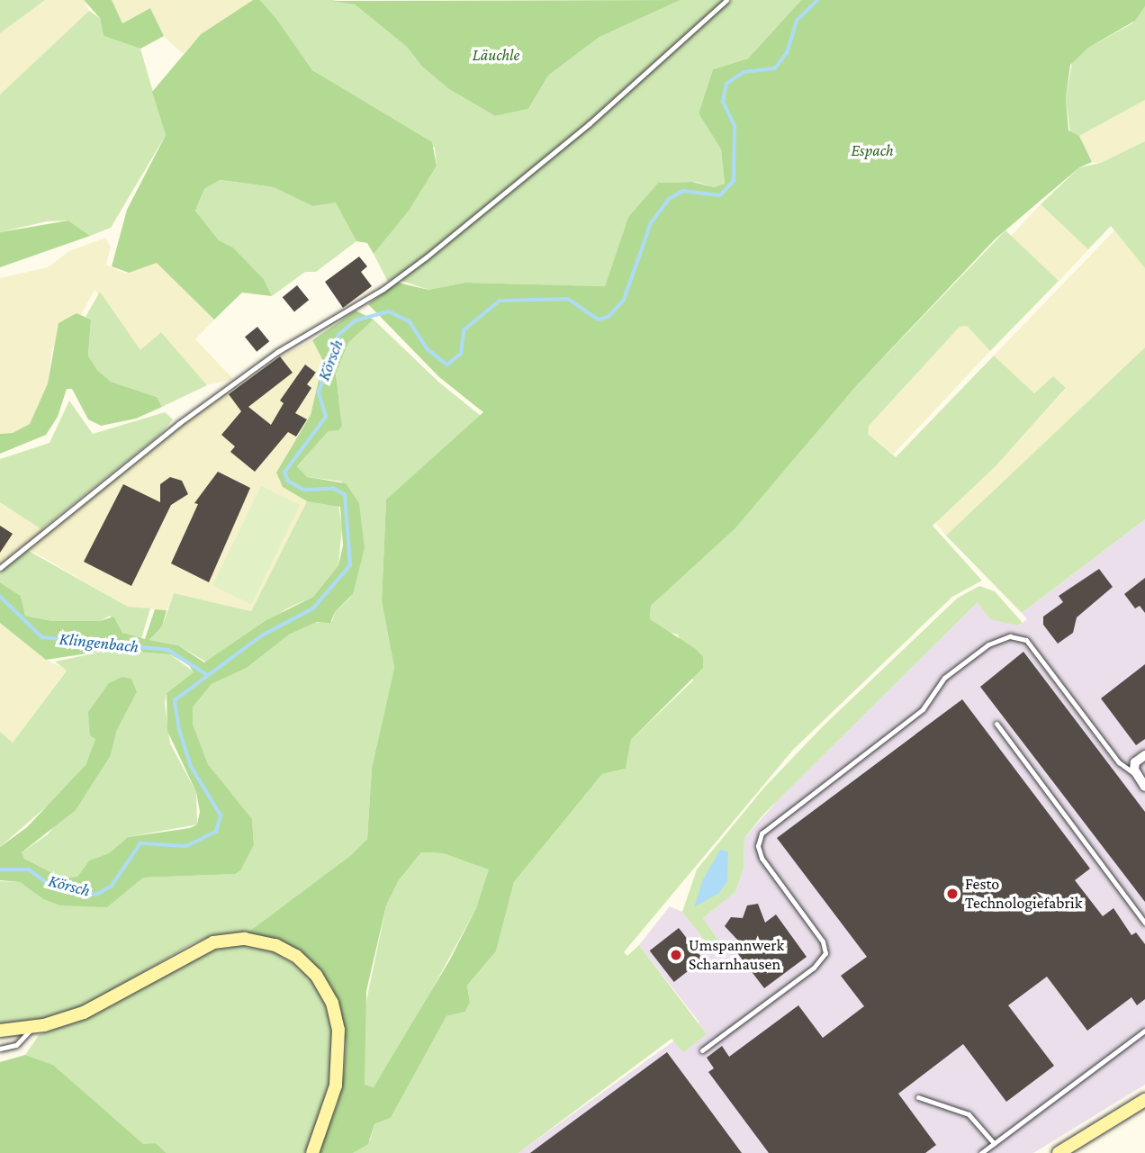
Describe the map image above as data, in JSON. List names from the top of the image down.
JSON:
{
  "water": ["Körsch", "Klingenbach"],
  "parks": ["Läuchle", "Espach"],
  "places": ["Festo Technologiefabrik", "Umspannwerk Scharnhausen"]
}
